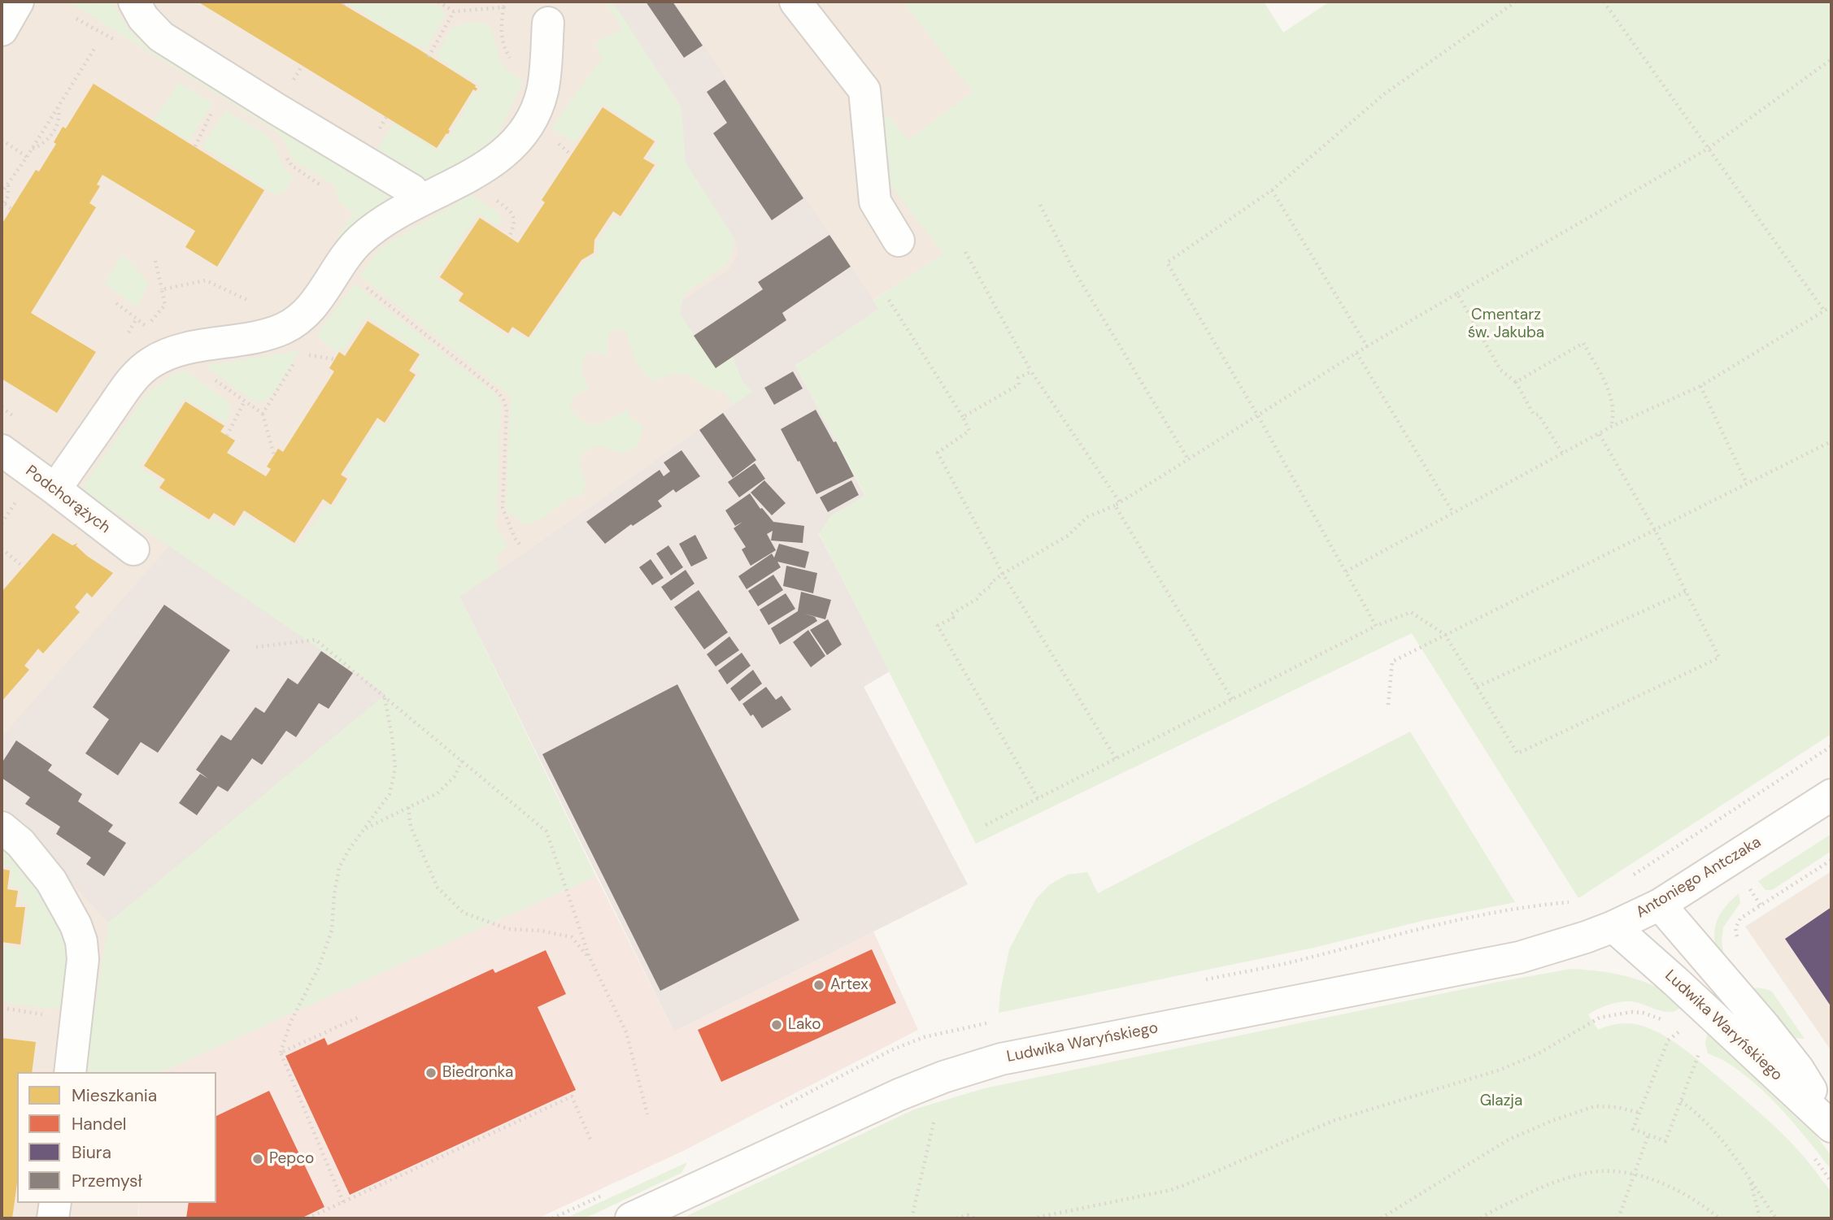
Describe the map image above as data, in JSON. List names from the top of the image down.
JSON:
{
  "streets": {
    "street": ["Podchorążych", "Antoniego Antczaka", "Ludwika Waryńskiego"]
  },
  "crossings": [
    ["Antoniego Antczaka", "Ludwika Waryńskiego"]
  ],
  "parks": ["Cmentarz św. Jakuba", "Glazja"],
  "places": [
    "Artex",
    "Lako",
    "Biedronka",
    "Pepco"
  ],
  "legend": [
    "Mieszkania",
    "Handel",
    "Biura",
    "Przemysł"
  ]
}
